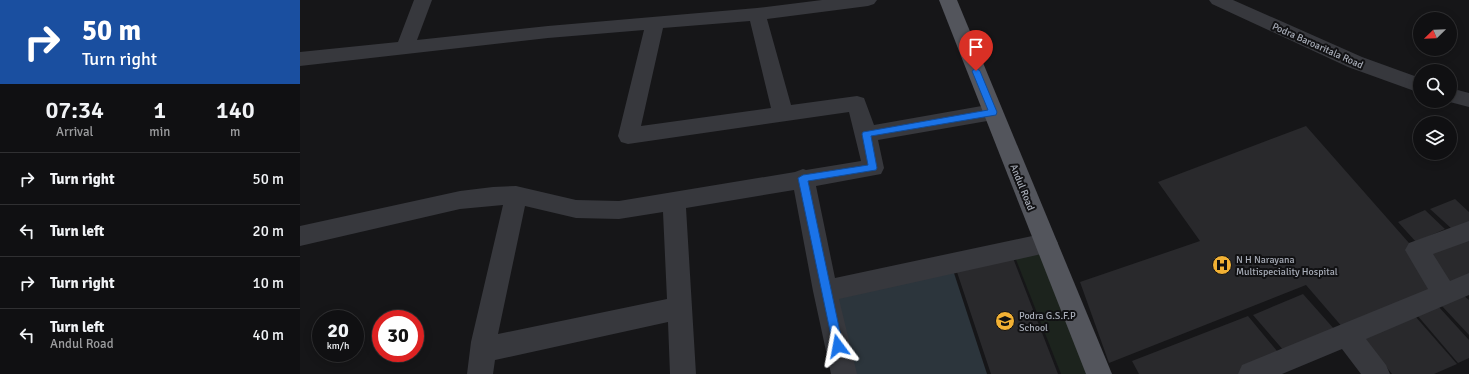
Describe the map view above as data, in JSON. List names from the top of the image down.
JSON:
{
  "streets": {
    "main road": ["Andul Road"],
    "street": ["Podra Baroaritala Road"]
  },
  "places": {
    "hospital": ["N H Narayana Multispeciality Hospital"],
    "school or university": ["Podra G.S.F.P School"]
  },
  "north": "bottom left",
  "page": {
    "turn": ["50 m", "Turn right"],
    "eta": [
      "07:34",
      "Arrival",
      "1",
      "min",
      "140",
      "m"
    ],
    "list": [
      {
        "name": "Turn right",
        "value": "50 m"
      },
      {
        "name": "Turn left",
        "value": "20 m"
      },
      {
        "name": "Turn right",
        "value": "10 m"
      },
      {
        "name": "Turn left",
        "note": "Andul Road",
        "value": "40 m"
      }
    ],
    "speed": "20 km/h",
    "limit": "30"
  }
}
